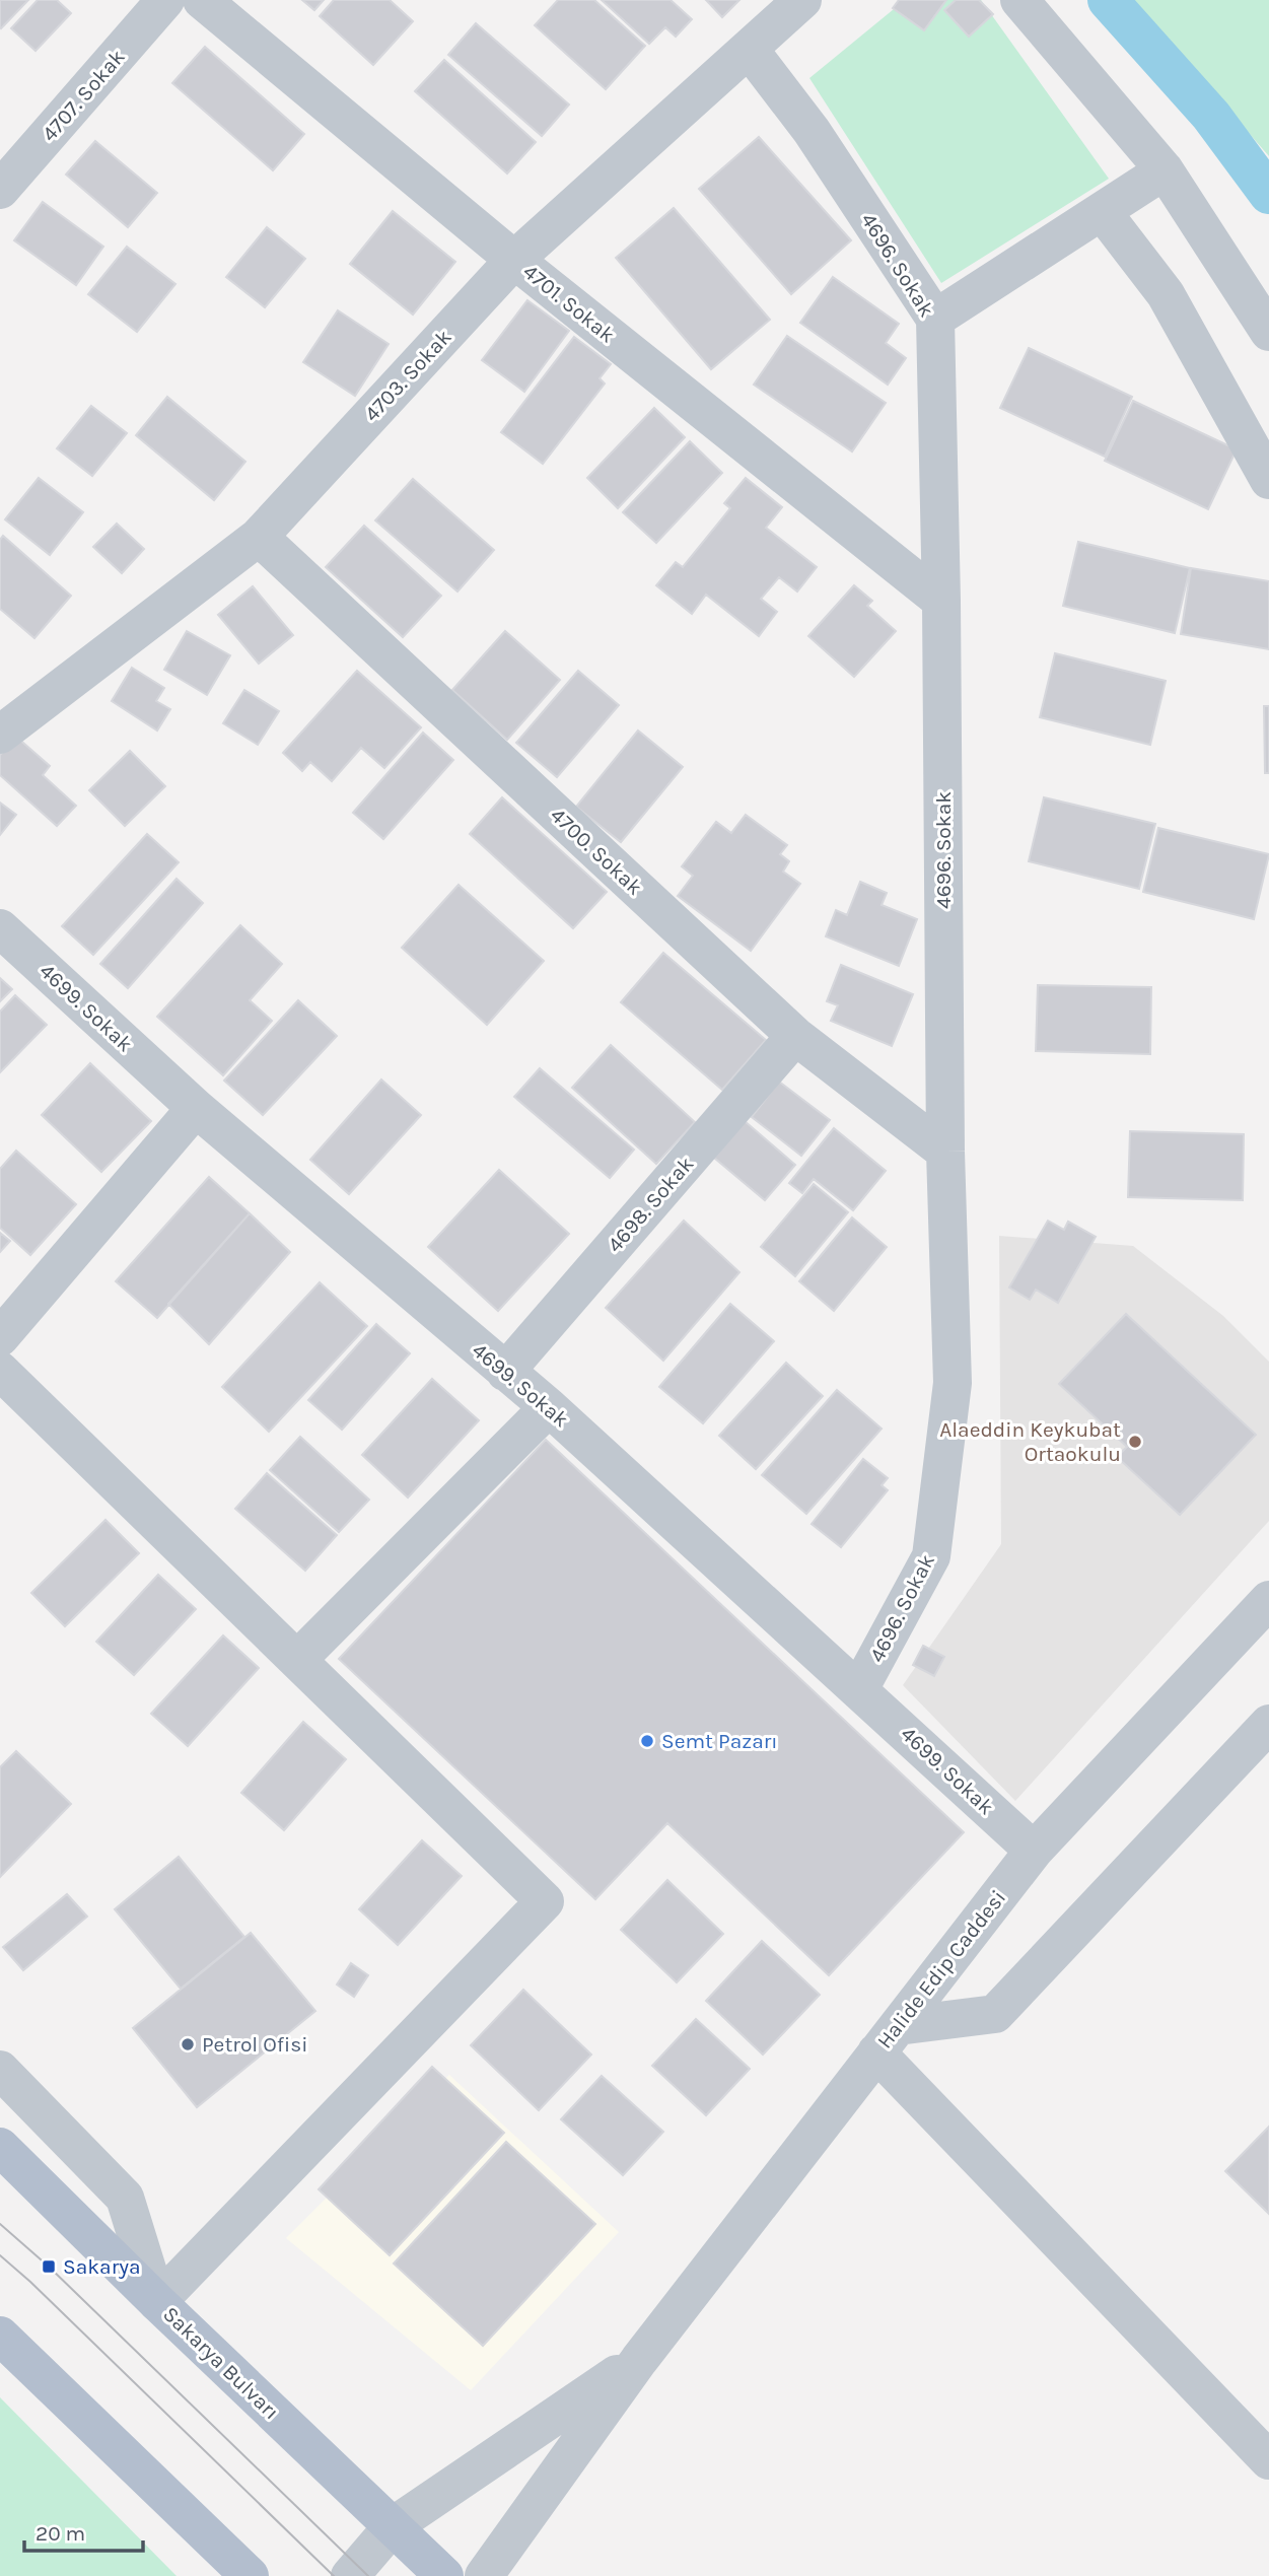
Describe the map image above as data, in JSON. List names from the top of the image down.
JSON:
{
  "streets": {
    "main road": ["Sakarya Bulvarı"],
    "street": [
      "4707. Sokak",
      "4696. Sokak",
      "4701. Sokak",
      "4703. Sokak",
      "4700. Sokak",
      "4699. Sokak",
      "4698. Sokak",
      "Halide Edip Caddesi"
    ]
  },
  "crossings": [
    ["4696. Sokak", "4701. Sokak"],
    ["4696. Sokak", "4703. Sokak"],
    ["4696. Sokak", "4700. Sokak"],
    ["4696. Sokak", "4699. Sokak"],
    ["4701. Sokak", "4703. Sokak"],
    ["4703. Sokak", "4700. Sokak"],
    ["4700. Sokak", "4698. Sokak"],
    ["4699. Sokak", "4698. Sokak"],
    ["4699. Sokak", "Halide Edip Caddesi"]
  ],
  "places": {
    "other": ["Alaeddin Keykubat Ortaokulu", "Semt Pazarı", "Petrol Ofisi"],
    "transit": ["Sakarya"]
  },
  "scale_bar": "20 m"
}
